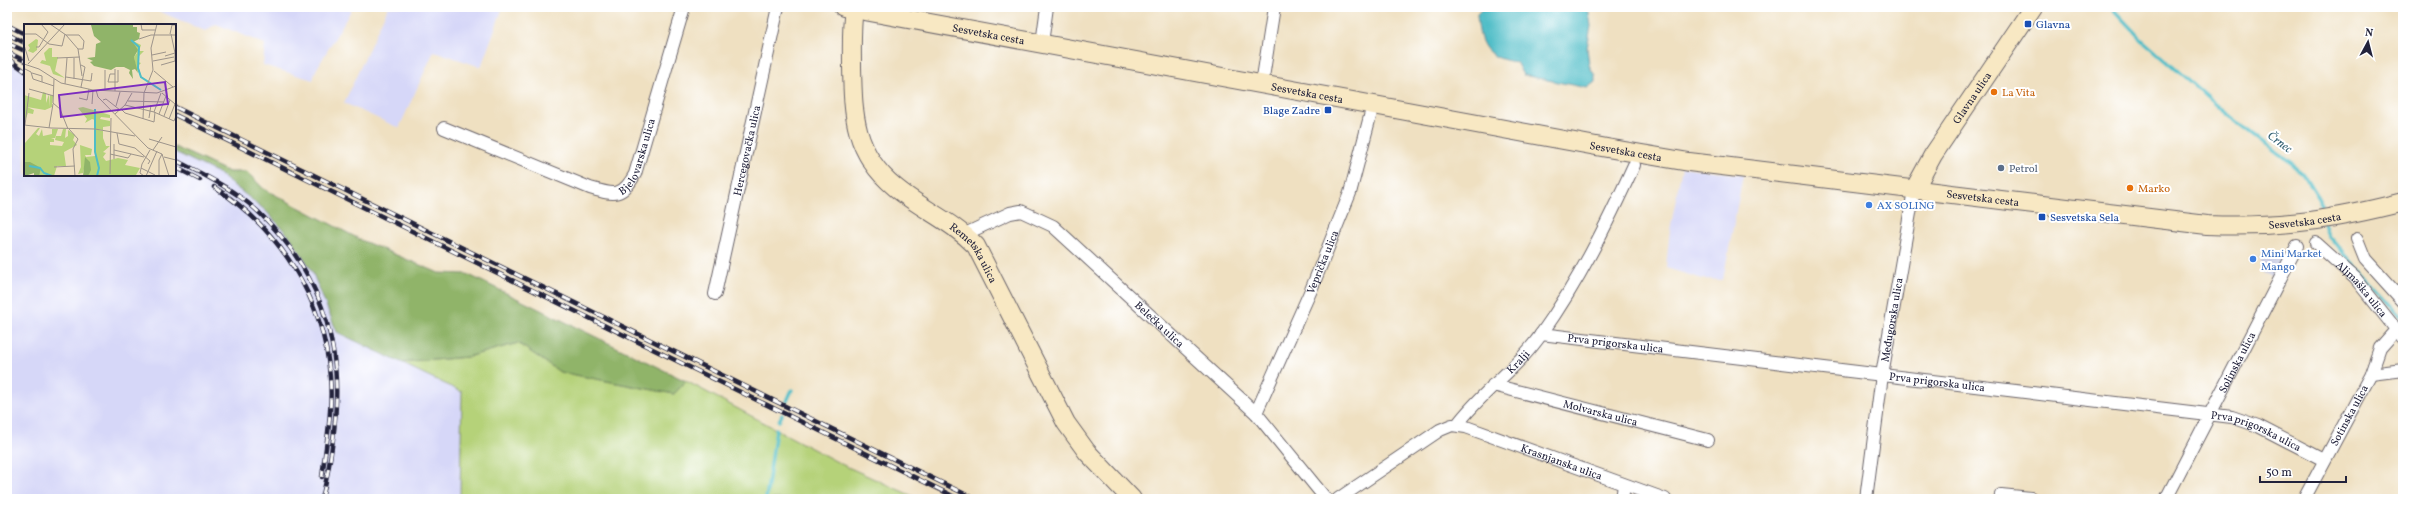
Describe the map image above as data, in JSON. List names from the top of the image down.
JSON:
{
  "streets": {
    "main road": ["Sesvetska cesta", "Glavna ulica", "Remetska ulica"],
    "street": [
      "Hercegovačka ulica",
      "Bjelovarska ulica",
      "Veprička ulica",
      "Aljmaška ulica",
      "Međugorska ulica",
      "Belečka ulica",
      "Prva prigorska ulica",
      "Kralji",
      "Solinska ulica",
      "Molvarska ulica",
      "Sotinska ulica",
      "Krasnjanska ulica"
    ]
  },
  "crossings": [
    ["Sesvetska cesta", "Glavna ulica"],
    ["Sesvetska cesta", "Remetska ulica"],
    ["Sesvetska cesta", "Veprička ulica"],
    ["Sesvetska cesta", "Međugorska ulica"],
    ["Glavna ulica", "Međugorska ulica"],
    ["Remetska ulica", "Belečka ulica"],
    ["Veprička ulica", "Belečka ulica"],
    ["Aljmaška ulica", "Sotinska ulica"],
    ["Međugorska ulica", "Prva prigorska ulica"],
    ["Prva prigorska ulica", "Kralji"],
    ["Prva prigorska ulica", "Solinska ulica"],
    ["Prva prigorska ulica", "Sotinska ulica"],
    ["Kralji", "Molvarska ulica"],
    ["Kralji", "Krasnjanska ulica"]
  ],
  "water": ["Črnec"],
  "places": {
    "transit": ["Glavna", "Blage Zadre", "Sesvetska Sela"],
    "other": [
      "La Vita",
      "Petrol",
      "Marko",
      "AX SOLING",
      "Mini Market Mango"
    ]
  },
  "scale_bar": "50 m",
  "north": "top"
}
